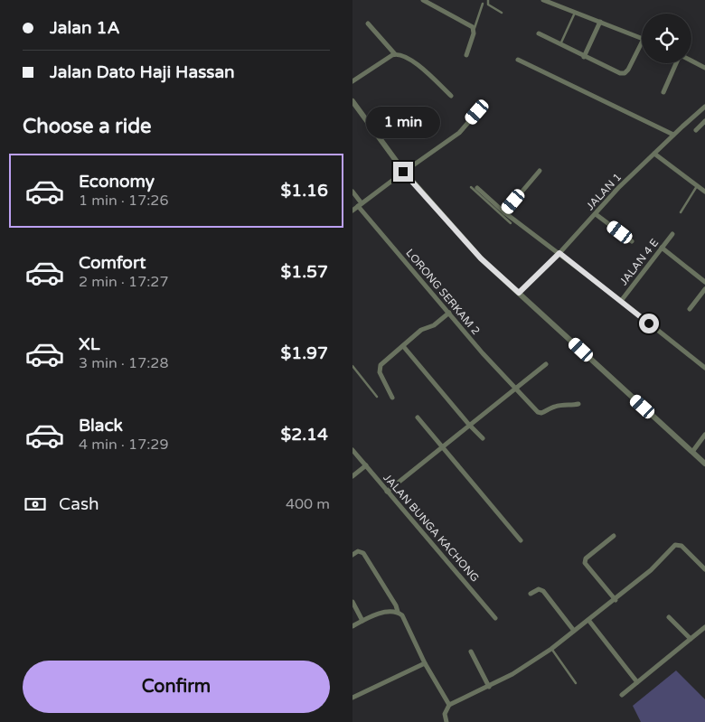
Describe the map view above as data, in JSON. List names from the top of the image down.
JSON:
{
  "streets": {
    "street": [
      "JALAN 1",
      "JALAN 4 E",
      "LORONG SERKAM 2",
      "JALAN BUNGA KACHONG"
    ]
  },
  "page": {
    "banner": ["Jalan 1A", "Jalan Dato Haji Hassan"],
    "heading": "Choose a ride",
    "bubble": "1 min",
    "list": [
      {
        "name": "Economy",
        "note": "1 min · 17:26",
        "value": "$1.16"
      },
      {
        "name": "Comfort",
        "note": "2 min · 17:27",
        "value": "$1.57"
      },
      {
        "name": "XL",
        "note": "3 min · 17:28",
        "value": "$1.97"
      },
      {
        "name": "Black",
        "note": "4 min · 17:29",
        "value": "$2.14"
      }
    ],
    "pay": ["Cash", "400 m"],
    "buttons": "Confirm"
  }
}
